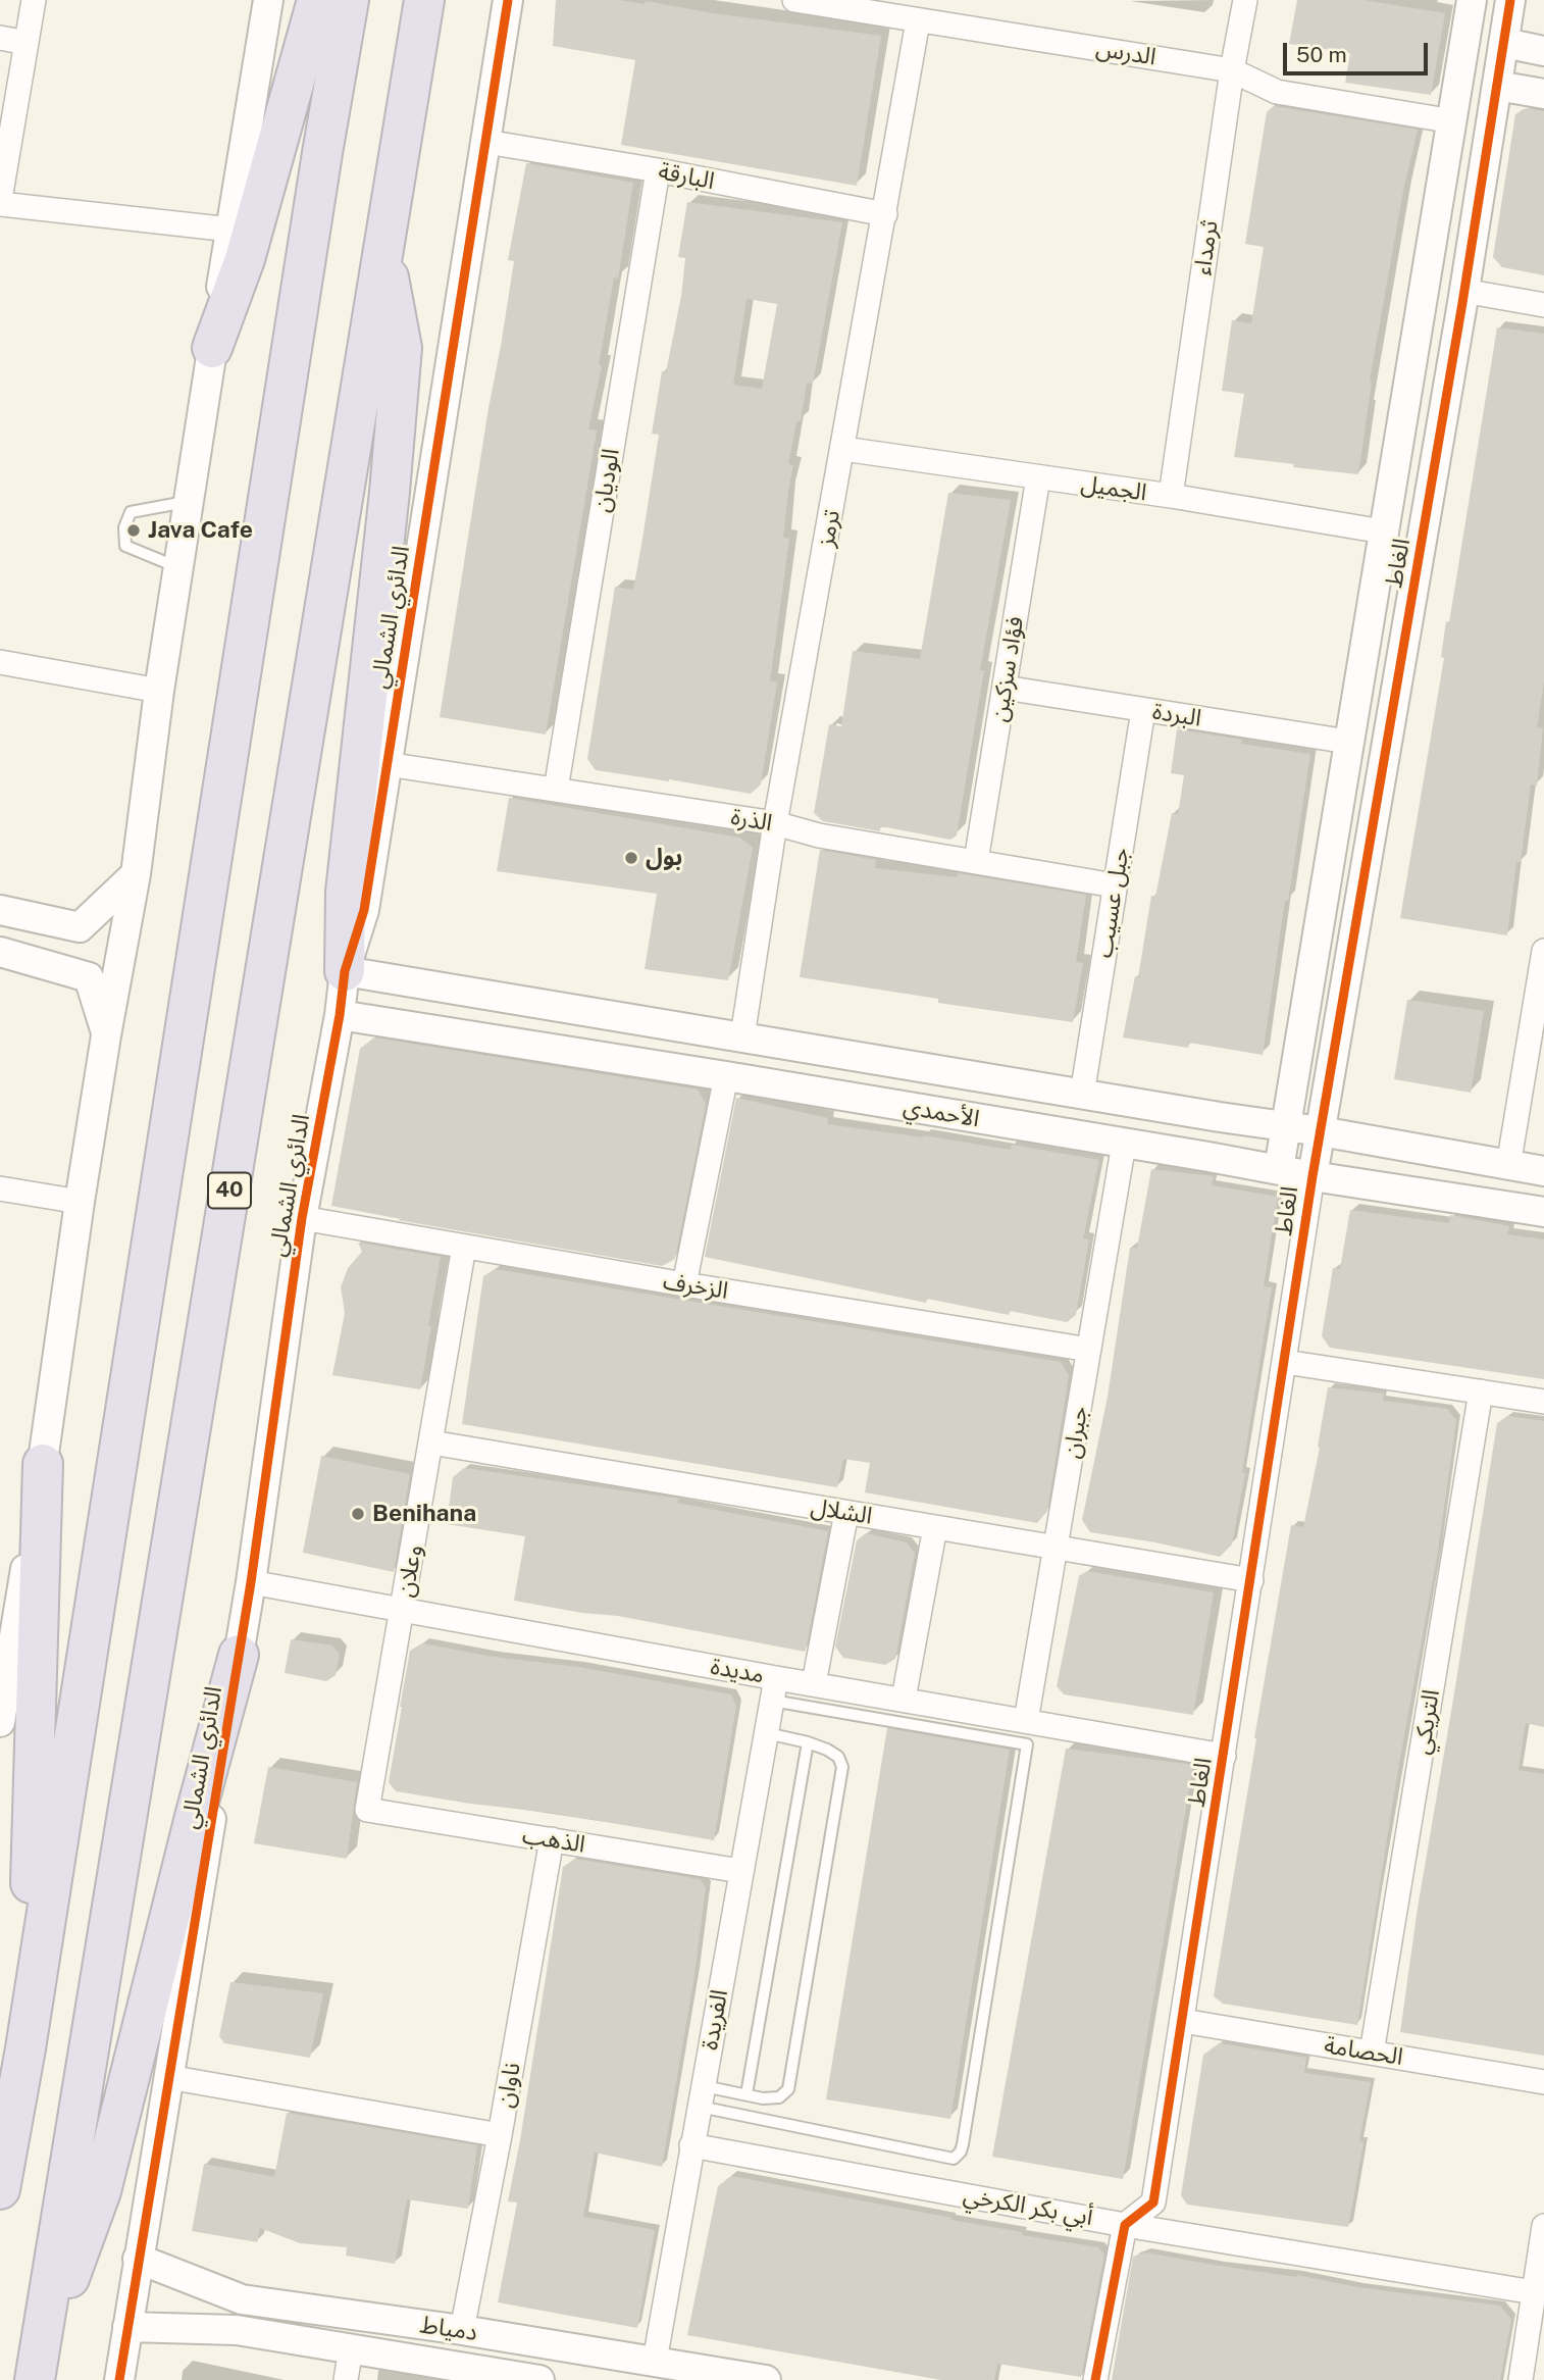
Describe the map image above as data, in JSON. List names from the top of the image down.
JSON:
{
  "streets": {
    "highway": ["40"],
    "street": [
      "الدرس",
      "البارقة",
      "ثرمداء",
      "الوديان",
      "الجميل",
      "ترمز",
      "الغاط",
      "الدائري الشمالي",
      "فؤاد سزكين",
      "البردة",
      "الذرة",
      "جبل عسيب",
      "الأحمدي",
      "الزخرف",
      "جبران",
      "الشلال",
      "وعلان",
      "مديدة",
      "التريكي",
      "الذهب",
      "الفريدة",
      "الحصامة",
      "ناوان",
      "أبي بكر الكرخي",
      "دمياط"
    ]
  },
  "crossings": [
    ["الدرس", "ثرمداء"],
    ["الدرس", "ترمز"],
    ["الدرس", "الغاط"],
    ["البارقة", "الوديان"],
    ["البارقة", "ترمز"],
    ["البارقة", "الدائري الشمالي"],
    ["ثرمداء", "الجميل"],
    ["الوديان", "الذرة"],
    ["الجميل", "ترمز"],
    ["الجميل", "الغاط"],
    ["الجميل", "فؤاد سزكين"],
    ["ترمز", "الذرة"],
    ["ترمز", "الأحمدي"],
    ["الغاط", "البردة"],
    ["الغاط", "الأحمدي"],
    ["الغاط", "الشلال"],
    ["الغاط", "مديدة"],
    ["الغاط", "الحصامة"],
    ["الغاط", "أبي بكر الكرخي"],
    ["الدائري الشمالي", "الذرة"],
    ["الدائري الشمالي", "الأحمدي"],
    ["الدائري الشمالي", "الزخرف"],
    ["الدائري الشمالي", "مديدة"],
    ["الدائري الشمالي", "دمياط"],
    ["فؤاد سزكين", "البردة"],
    ["فؤاد سزكين", "الذرة"],
    ["البردة", "جبل عسيب"],
    ["الذرة", "جبل عسيب"],
    ["جبل عسيب", "الأحمدي"],
    ["الأحمدي", "جبران"],
    ["الزخرف", "جبران"],
    ["الزخرف", "وعلان"],
    ["جبران", "الشلال"],
    ["جبران", "مديدة"],
    ["الشلال", "وعلان"],
    ["وعلان", "مديدة"],
    ["وعلان", "الذهب"],
    ["مديدة", "الفريدة"],
    ["التريكي", "الحصامة"],
    ["الذهب", "الفريدة"],
    ["الذهب", "ناوان"],
    ["الفريدة", "أبي بكر الكرخي"],
    ["الفريدة", "دمياط"],
    ["ناوان", "دمياط"]
  ],
  "places": ["Java Cafe", "بول", "Benihana"],
  "scale_bar": "50 m"
}
